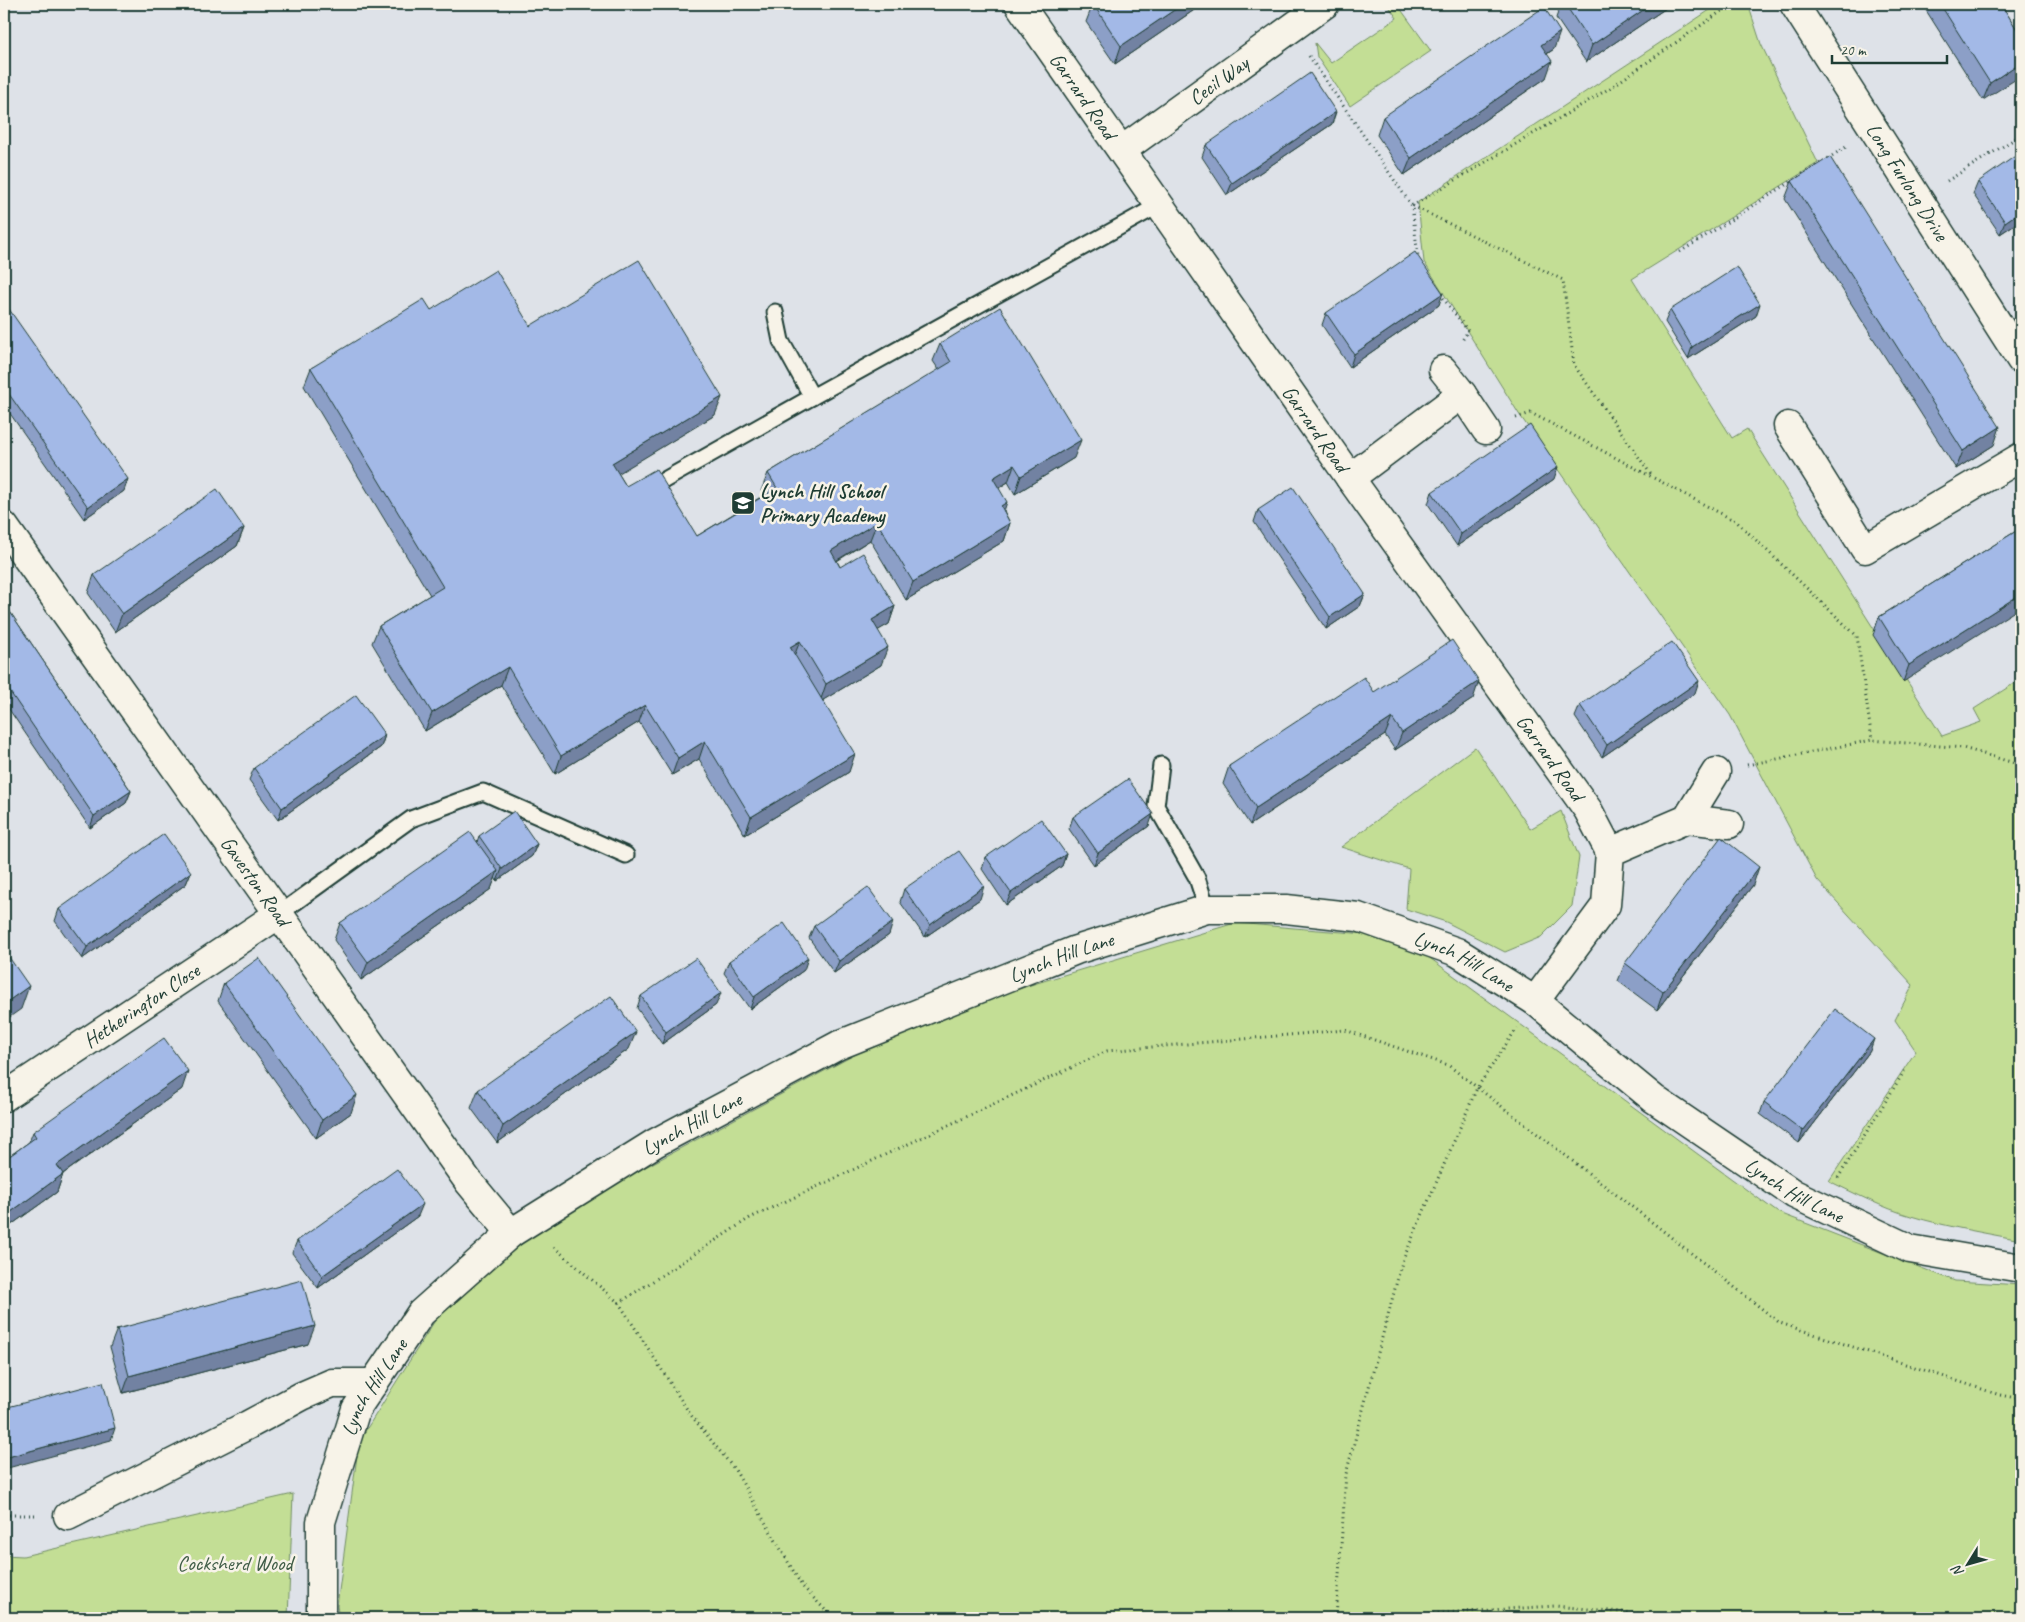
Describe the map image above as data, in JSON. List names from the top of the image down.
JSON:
{
  "streets": {
    "street": [
      "Cecil Way",
      "Garrard Road",
      "Long Furlong Drive",
      "Gaveston Road",
      "Lynch Hill Lane",
      "Hetherington Close"
    ]
  },
  "crossings": [
    ["Cecil Way", "Garrard Road"],
    ["Gaveston Road", "Lynch Hill Lane"],
    ["Gaveston Road", "Hetherington Close"]
  ],
  "parks": ["Cocksherd Wood"],
  "places": {
    "school or university": ["Lynch Hill School Primary Academy"]
  },
  "scale_bar": "20 m",
  "north": "bottom left"
}
